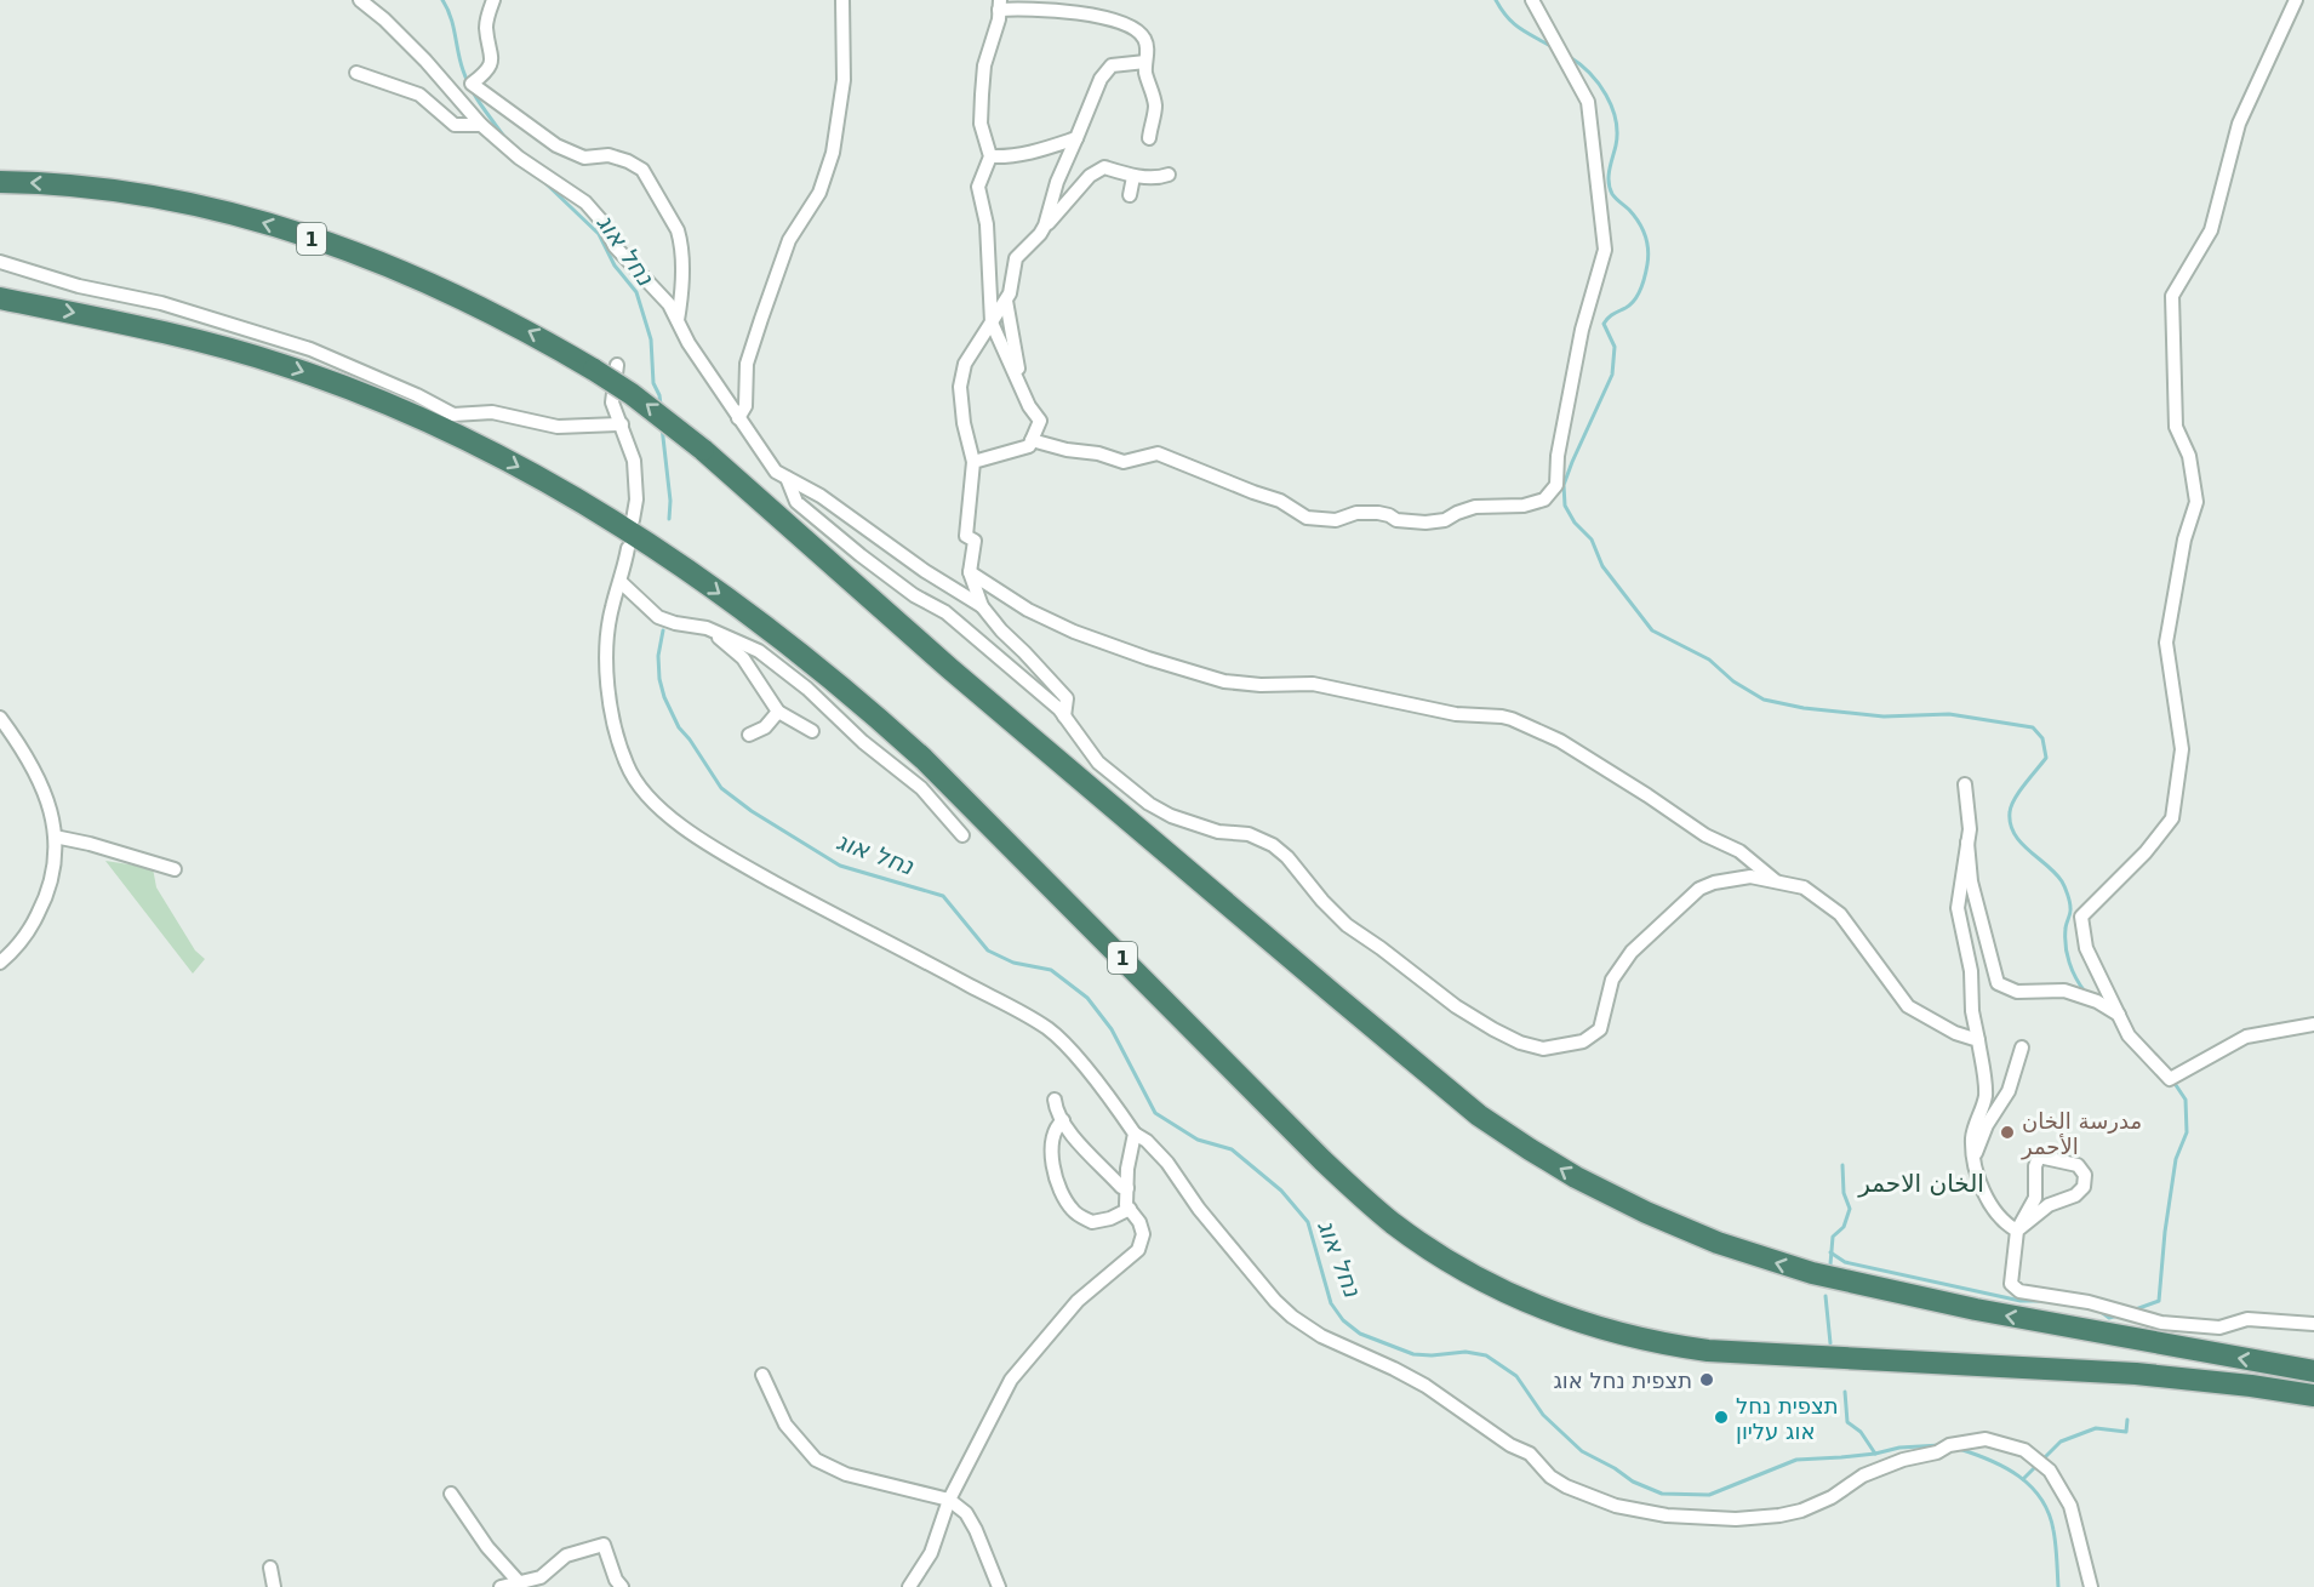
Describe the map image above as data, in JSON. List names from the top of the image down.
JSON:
{
  "streets": {
    "highway": ["1"]
  },
  "districts": ["الخان الاحمر"],
  "water": ["נחל אוג"],
  "places": ["مدرسة الخان الأحمر", "תצפית נחל אוג", "תצפית נחל אוג עליון"]
}
